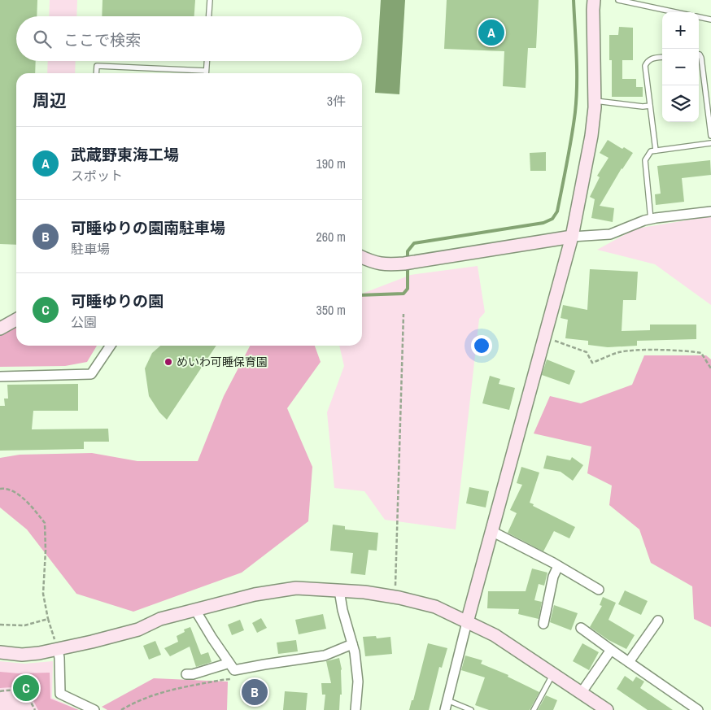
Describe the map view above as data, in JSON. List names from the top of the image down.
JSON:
{
  "places": ["めいわ可睡保育園"],
  "page": {
    "map_buttons": ["+", "−"],
    "search": "ここで検索",
    "pins": ["A", "C", "B"],
    "heading": ["周辺", "3件"],
    "list": [
      {
        "mark": "A",
        "name": "武蔵野東海工場",
        "note": "スポット",
        "value": "190 m"
      },
      {
        "mark": "B",
        "name": "可睡ゆりの園南駐車場",
        "note": "駐車場",
        "value": "260 m"
      },
      {
        "mark": "C",
        "name": "可睡ゆりの園",
        "note": "公園",
        "value": "350 m"
      }
    ]
  }
}
